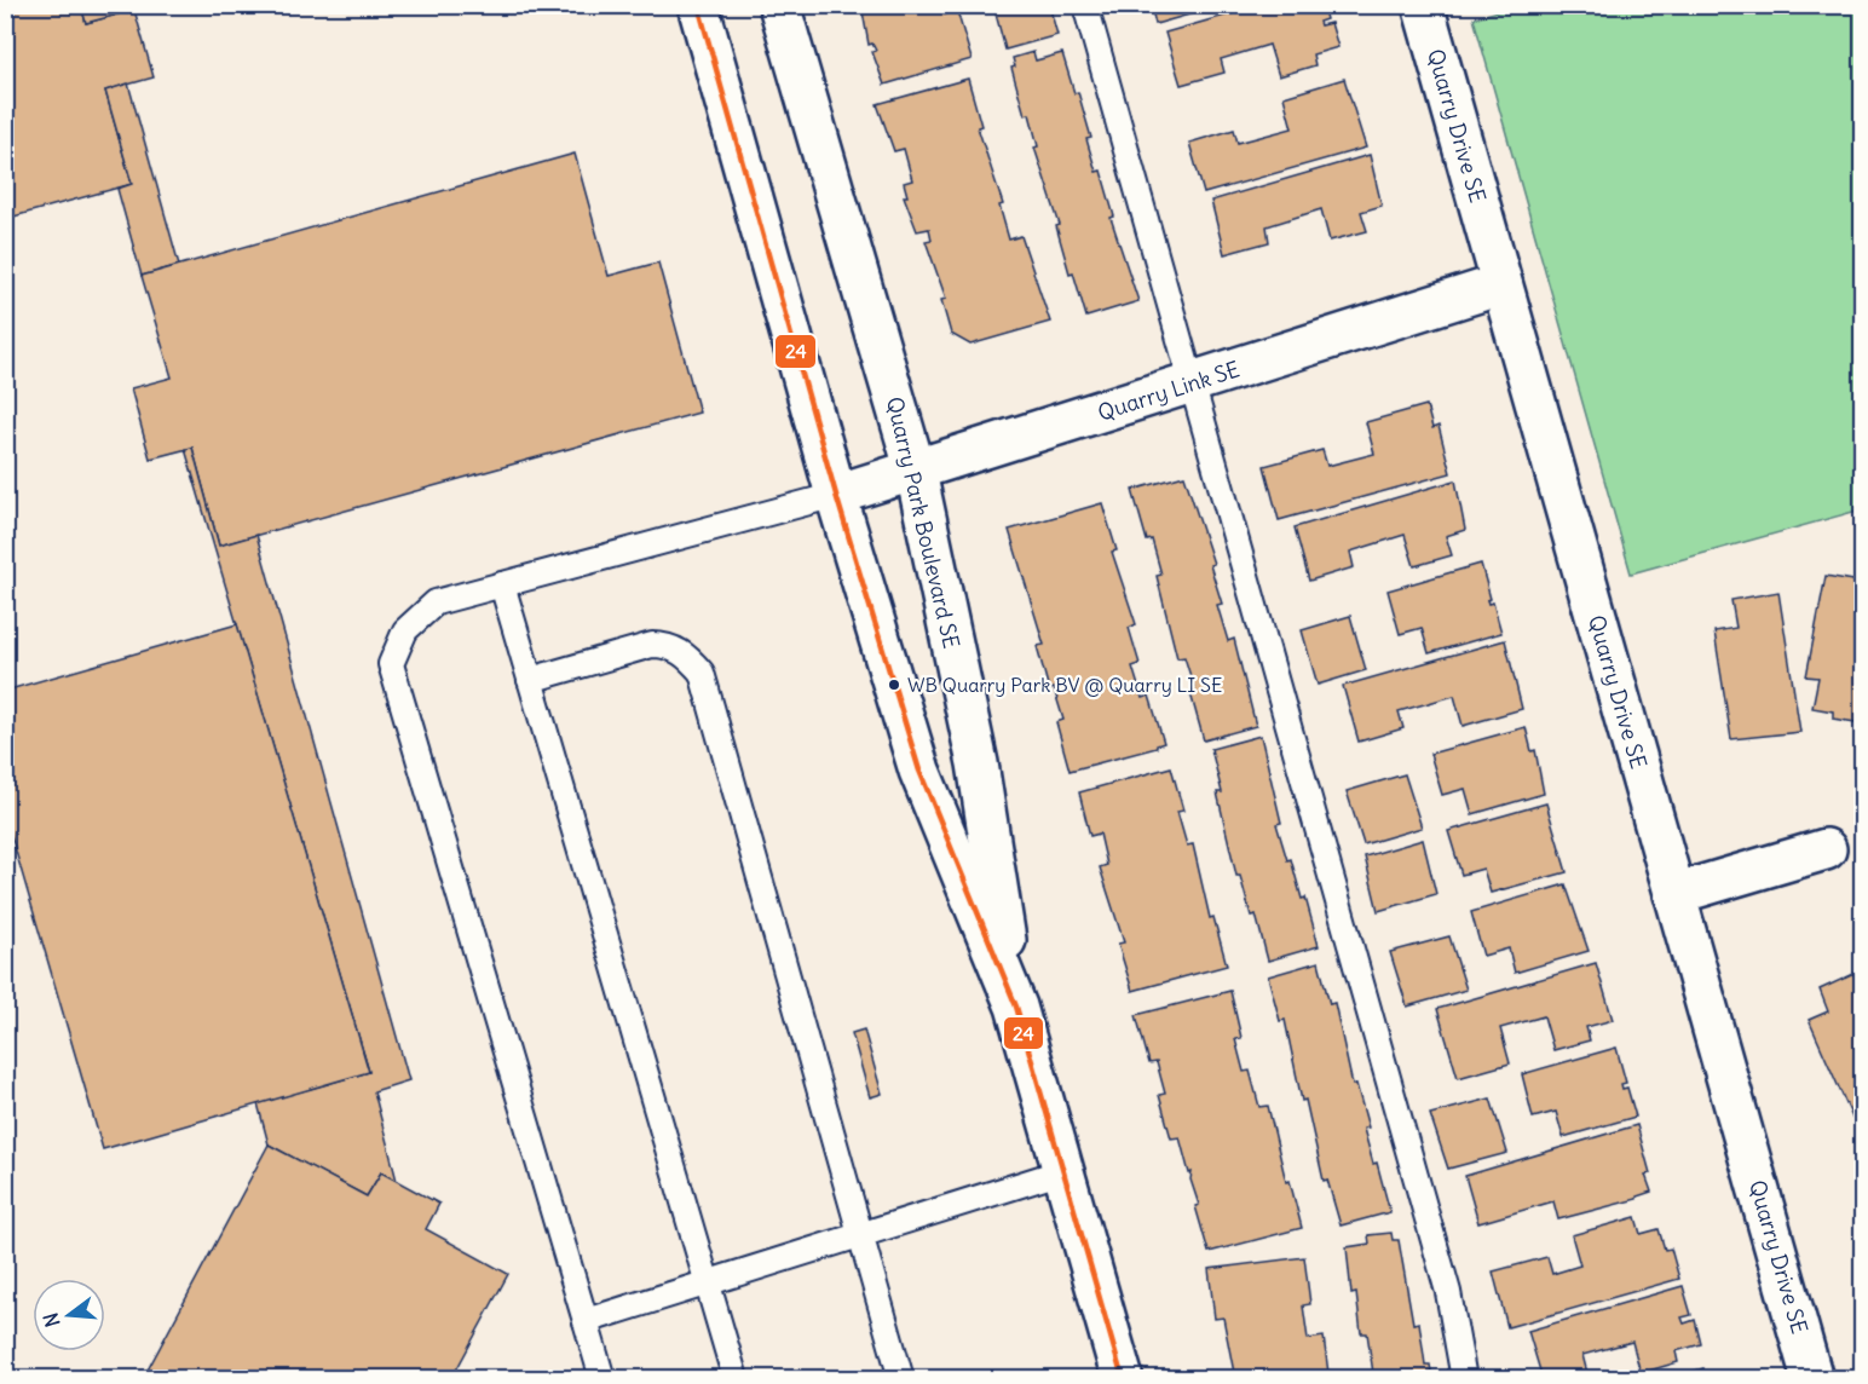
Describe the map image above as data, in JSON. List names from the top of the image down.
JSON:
{
  "streets": {
    "street": ["Quarry Drive SE", "Quarry Link SE", "Quarry Park Boulevard SE"]
  },
  "crossings": [
    ["Quarry Drive SE", "Quarry Link SE"],
    ["Quarry Link SE", "Quarry Park Boulevard SE"]
  ],
  "places": ["WB Quarry Park BV @ Quarry LI SE"],
  "lines": ["transit line 24"],
  "north": "left"
}
